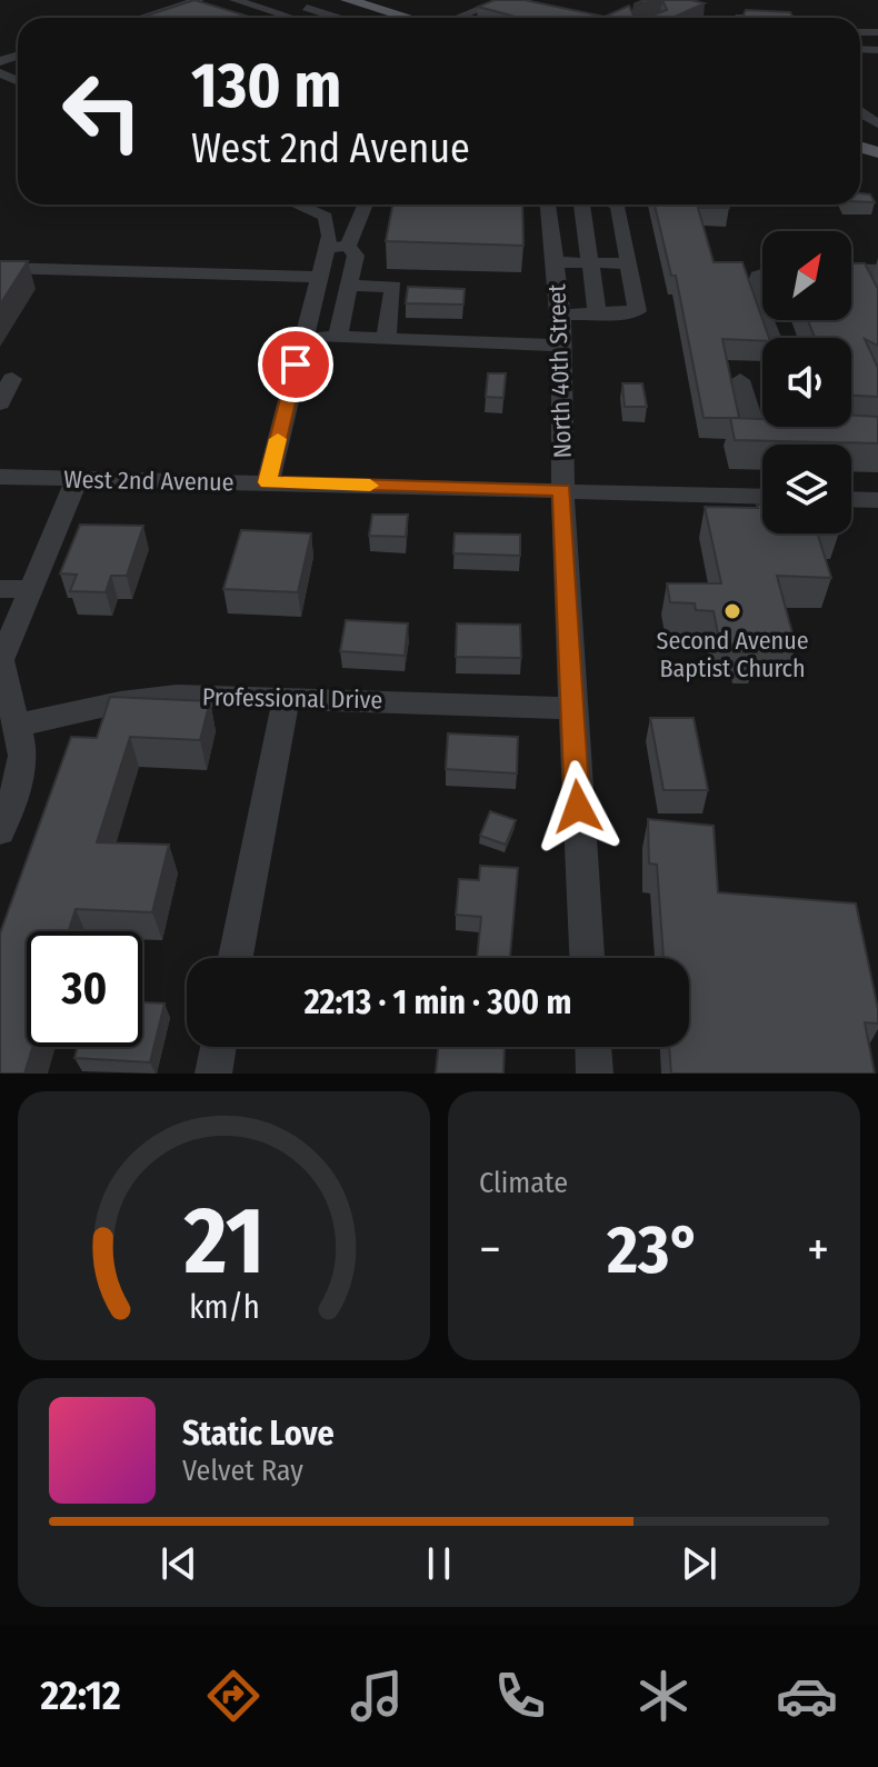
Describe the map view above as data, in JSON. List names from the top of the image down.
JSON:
{
  "streets": {
    "street": ["North 40th Street", "West 2nd Avenue", "Professional Drive"]
  },
  "crossings": [
    ["North 40th Street", "West 2nd Avenue"],
    ["North 40th Street", "Professional Drive"]
  ],
  "places": ["Second Avenue Baptist Church"],
  "north": "top right",
  "page": {
    "turn": ["130 m", "West 2nd Avenue"],
    "limit": "30",
    "trip": "22:13 · 1 min · 300 m",
    "tile": "Climate",
    "heat": ["−", "23°", "+"],
    "song": ["Static Love", "Velvet Ray"],
    "tabs": "22:12",
    "gauge": ["21", "km/h"]
  }
}
